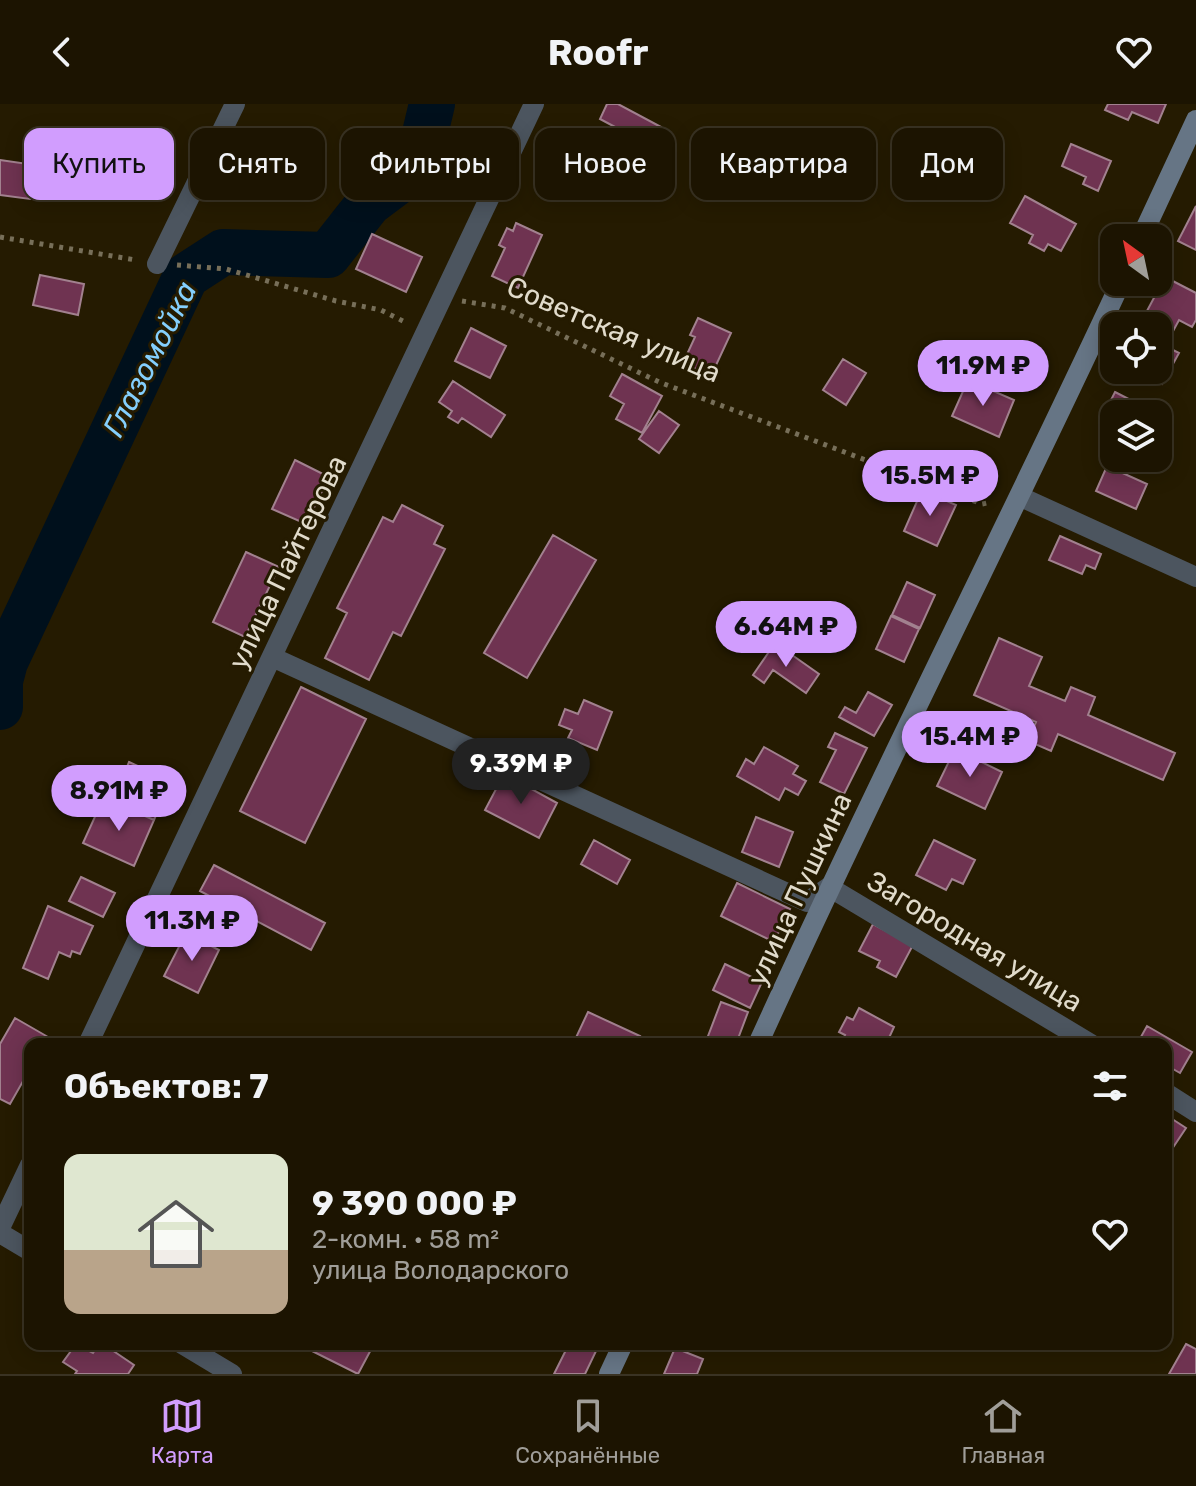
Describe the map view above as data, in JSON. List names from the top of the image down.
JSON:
{
  "streets": {
    "main road": ["улица Пушкина"],
    "street": ["улица Пайтерова", "Загородная улица"],
    "path": ["Советская улица"]
  },
  "crossings": [
    ["Советская улица", "улица Пайтерова"],
    ["Советская улица", "улица Пушкина"],
    ["улица Пушкина", "Загородная улица"]
  ],
  "water": ["Глазомойка"],
  "north": "top left",
  "page": {
    "header": "Roofr",
    "chip": [
      "Купить",
      "Снять",
      "Фильтры",
      "Новое",
      "Квартира",
      "Дом"
    ],
    "price": [
      "11.9M ₽",
      "15.5M ₽",
      "6.64M ₽",
      "15.4M ₽",
      "9.39M ₽",
      "8.91M ₽",
      "11.3M ₽"
    ],
    "heading": "Объектов: 7",
    "list": [
      {
        "name": "9 390 000 ₽",
        "note": "2-комн. · 58 m² · улица Володарского"
      }
    ],
    "tabs": ["Карта", "Сохранённые", "Главная"]
  }
}
